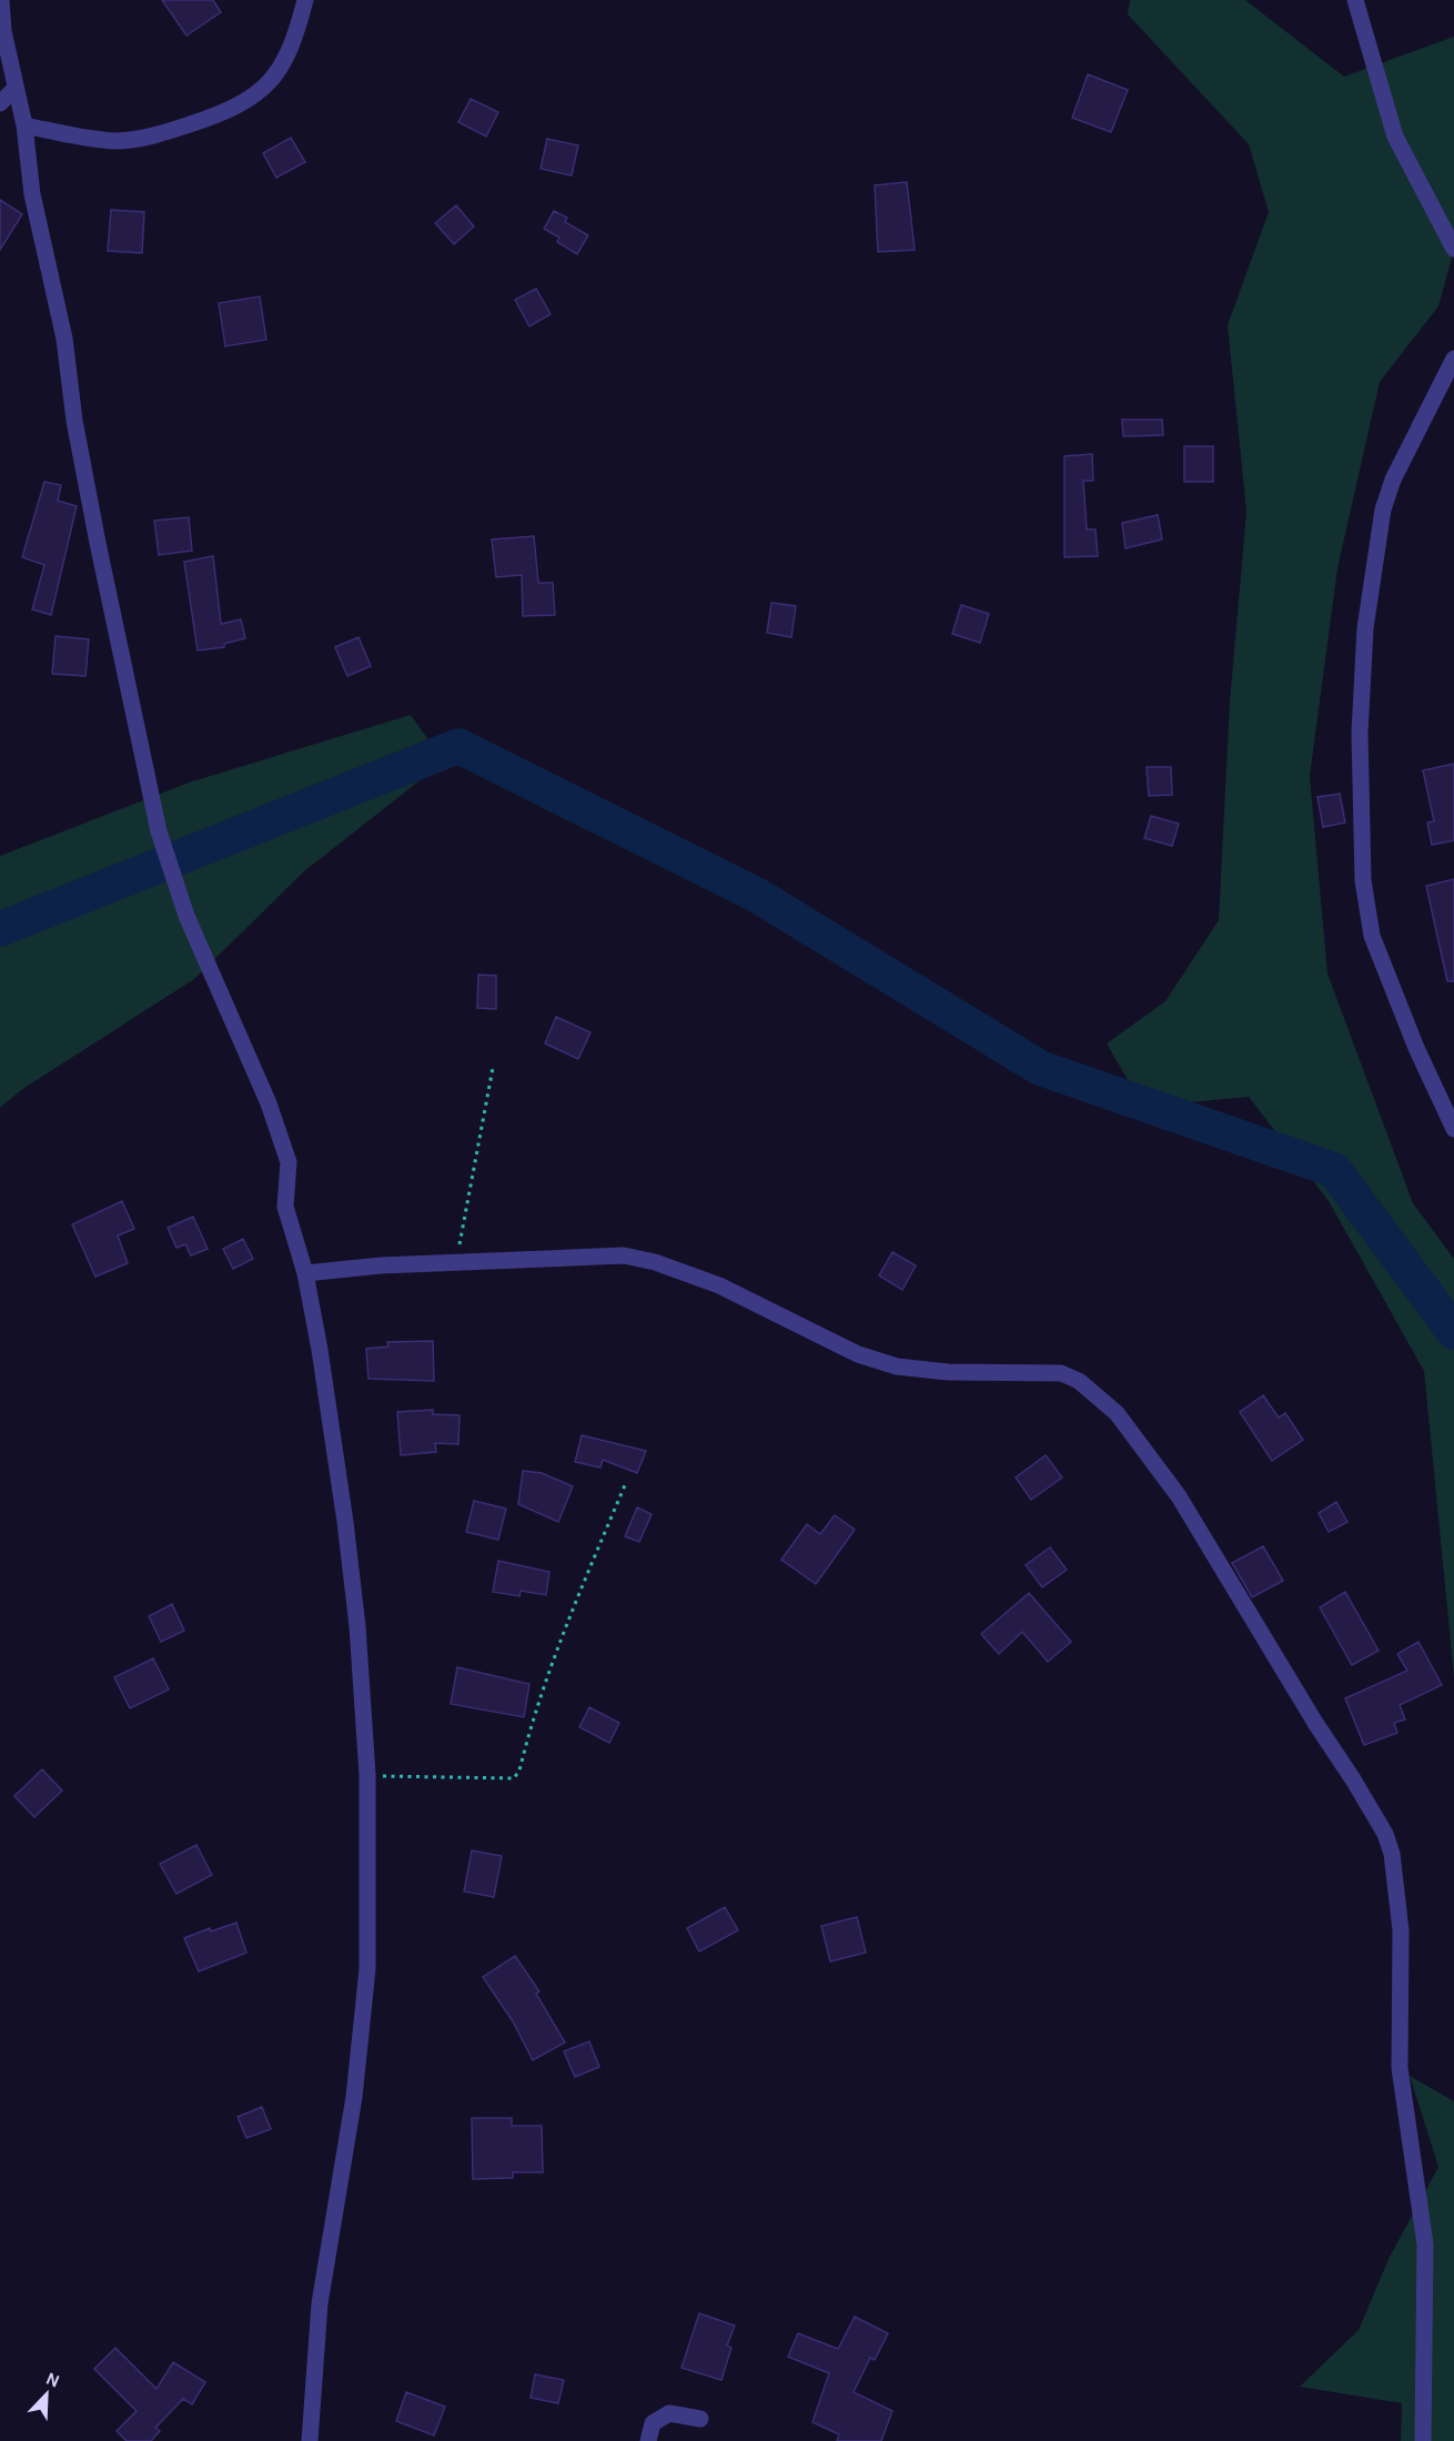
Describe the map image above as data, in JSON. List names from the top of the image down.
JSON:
{
  "north": "top right"
}
